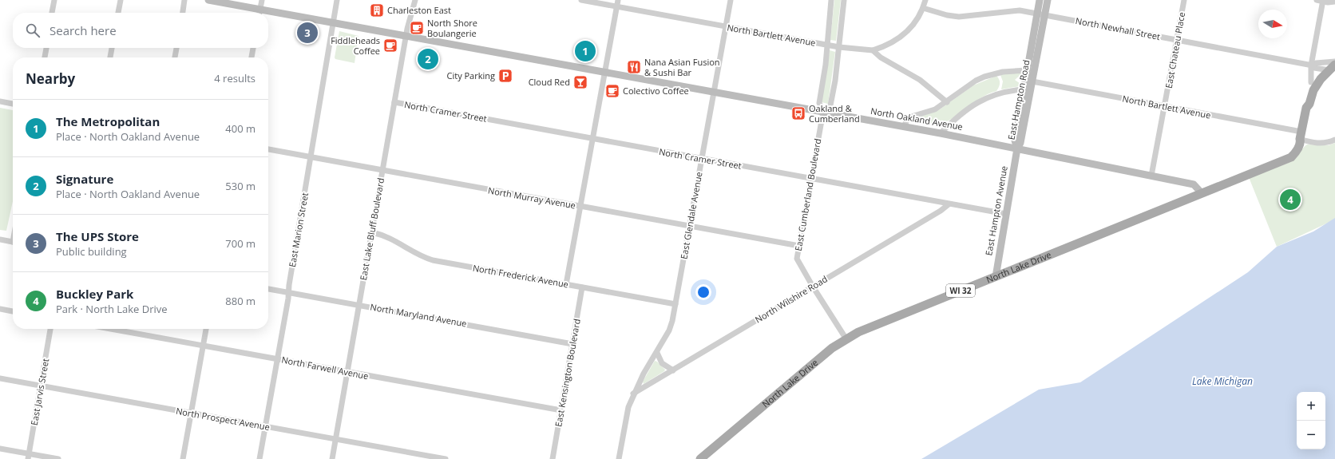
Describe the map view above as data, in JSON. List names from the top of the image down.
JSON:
{
  "streets": {
    "main road": [
      "East Hampton Road",
      "North Oakland Avenue",
      "East Hampton Avenue",
      "North Lake Drive",
      "WI 32"
    ],
    "street": [
      "North Newhall Street",
      "North Bartlett Avenue",
      "East Chateau Place",
      "North Cramer Street",
      "East Cumberland Boulevard",
      "North Murray Avenue",
      "East Glendale Avenue",
      "East Lake Bluff Boulevard",
      "East Marion Street",
      "North Frederick Avenue",
      "North Wilshire Road",
      "North Maryland Avenue",
      "North Farwell Avenue",
      "East Kensington Boulevard",
      "East Jarvis Street",
      "North Prospect Avenue"
    ]
  },
  "crossings": [
    ["North Newhall Street", "East Chateau Place"],
    ["North Newhall Street", "East Hampton Road"],
    ["North Newhall Street", "WI 32"],
    ["North Bartlett Avenue", "East Chateau Place"],
    ["North Bartlett Avenue", "East Hampton Road"],
    ["North Bartlett Avenue", "East Cumberland Boulevard"],
    ["North Bartlett Avenue", "East Glendale Avenue"],
    ["North Bartlett Avenue", "North Lake Drive"],
    ["North Bartlett Avenue", "WI 32"],
    ["East Chateau Place", "North Oakland Avenue"],
    ["East Hampton Road", "North Oakland Avenue"],
    ["East Hampton Road", "East Hampton Avenue"],
    ["North Cramer Street", "East Cumberland Boulevard"],
    ["North Cramer Street", "East Hampton Avenue"],
    ["North Cramer Street", "East Glendale Avenue"],
    ["North Cramer Street", "East Lake Bluff Boulevard"],
    ["North Cramer Street", "North Wilshire Road"],
    ["North Oakland Avenue", "East Cumberland Boulevard"],
    ["North Oakland Avenue", "East Hampton Avenue"],
    ["North Oakland Avenue", "East Glendale Avenue"],
    ["North Oakland Avenue", "East Lake Bluff Boulevard"],
    ["North Oakland Avenue", "East Marion Street"],
    ["North Oakland Avenue", "North Lake Drive"],
    ["East Cumberland Boulevard", "North Murray Avenue"],
    ["East Cumberland Boulevard", "North Lake Drive"],
    ["East Cumberland Boulevard", "North Wilshire Road"],
    ["North Murray Avenue", "East Glendale Avenue"],
    ["North Murray Avenue", "East Lake Bluff Boulevard"],
    ["North Murray Avenue", "East Marion Street"],
    ["East Hampton Avenue", "North Lake Drive"],
    ["East Glendale Avenue", "North Frederick Avenue"],
    ["East Glendale Avenue", "North Wilshire Road"],
    ["East Lake Bluff Boulevard", "North Frederick Avenue"],
    ["East Lake Bluff Boulevard", "North Maryland Avenue"],
    ["East Lake Bluff Boulevard", "North Farwell Avenue"],
    ["East Lake Bluff Boulevard", "North Prospect Avenue"],
    ["East Marion Street", "North Maryland Avenue"],
    ["East Marion Street", "North Farwell Avenue"],
    ["East Marion Street", "North Prospect Avenue"],
    ["North Lake Drive", "WI 32"],
    ["North Frederick Avenue", "East Kensington Boulevard"],
    ["North Maryland Avenue", "East Kensington Boulevard"],
    ["North Farwell Avenue", "East Kensington Boulevard"],
    ["East Jarvis Street", "North Prospect Avenue"]
  ],
  "water": ["Lake Michigan"],
  "places": {
    "building": ["Charleston East"],
    "cafe": ["North Shore Boulangerie", "Fiddleheads Coffee", "Colectivo Coffee"],
    "restaurant": ["Nana Asian Fusion & Sushi Bar"],
    "parking": ["City Parking"],
    "bar": ["Cloud Red"],
    "bus stop": ["Oakland & Cumberland"]
  },
  "north": "right",
  "page": {
    "search": "Search here",
    "pins": [
      "3",
      "1",
      "2",
      "4"
    ],
    "heading": ["Nearby", "4 results"],
    "list": [
      {
        "mark": "1",
        "name": "The Metropolitan",
        "note": "Place · North Oakland Avenue",
        "value": "400 m"
      },
      {
        "mark": "2",
        "name": "Signature",
        "note": "Place · North Oakland Avenue",
        "value": "530 m"
      },
      {
        "mark": "3",
        "name": "The UPS Store",
        "note": "Public building",
        "value": "700 m"
      },
      {
        "mark": "4",
        "name": "Buckley Park",
        "note": "Park · North Lake Drive",
        "value": "880 m"
      }
    ],
    "map_buttons": ["+", "−"]
  }
}
